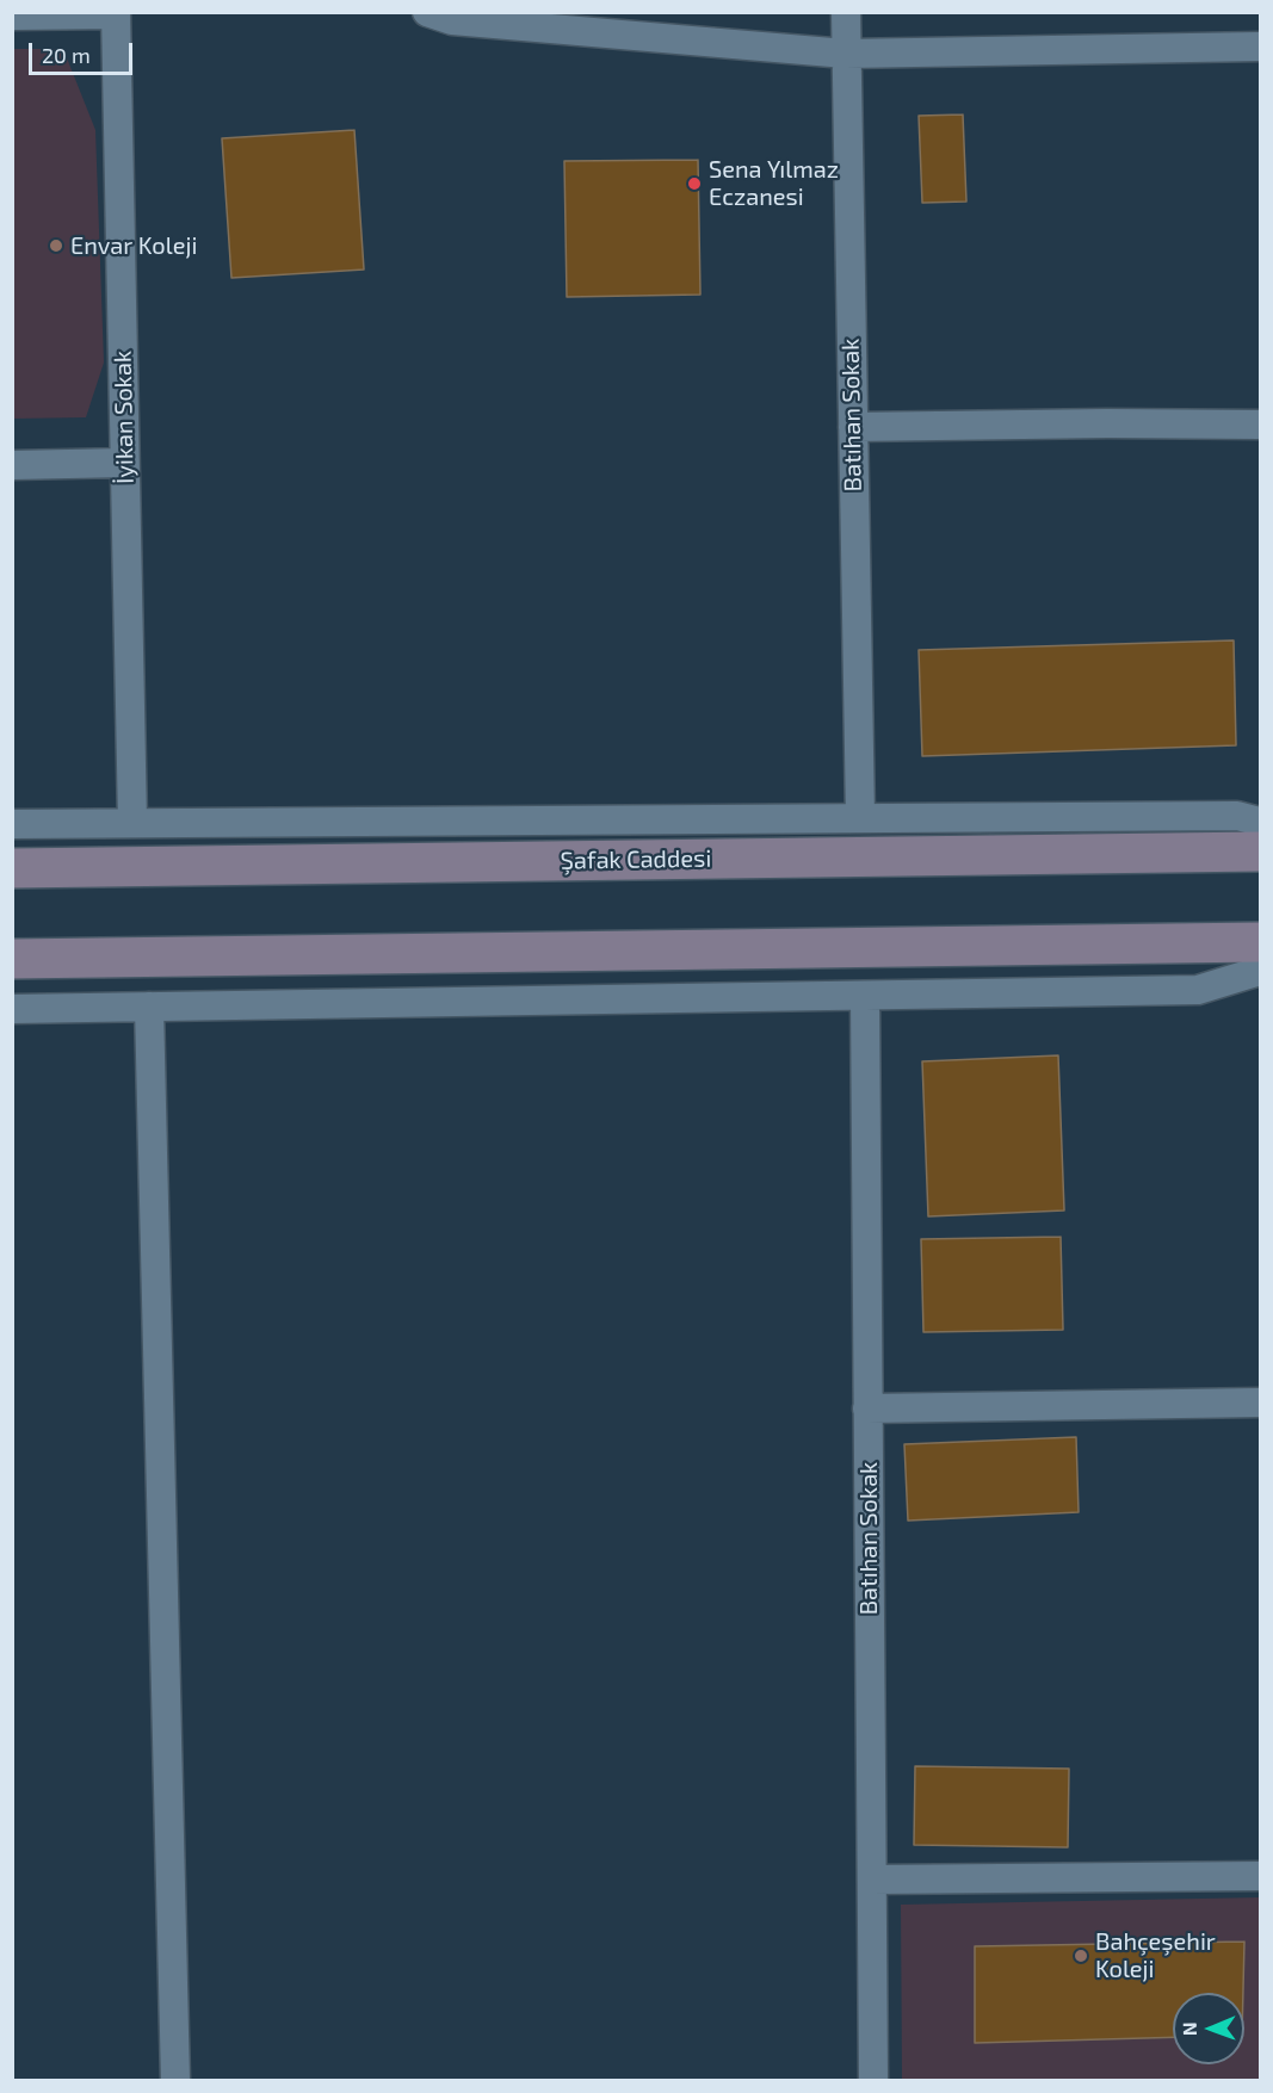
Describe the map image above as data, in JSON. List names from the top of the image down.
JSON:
{
  "streets": {
    "main road": ["Şafak Caddesi"],
    "street": ["Batıhan Sokak", "İyikan Sokak"]
  },
  "places": ["Sena Yılmaz Eczanesi", "Envar Koleji", "Bahçeşehir Koleji"],
  "scale_bar": "20 m",
  "north": "left"
}
